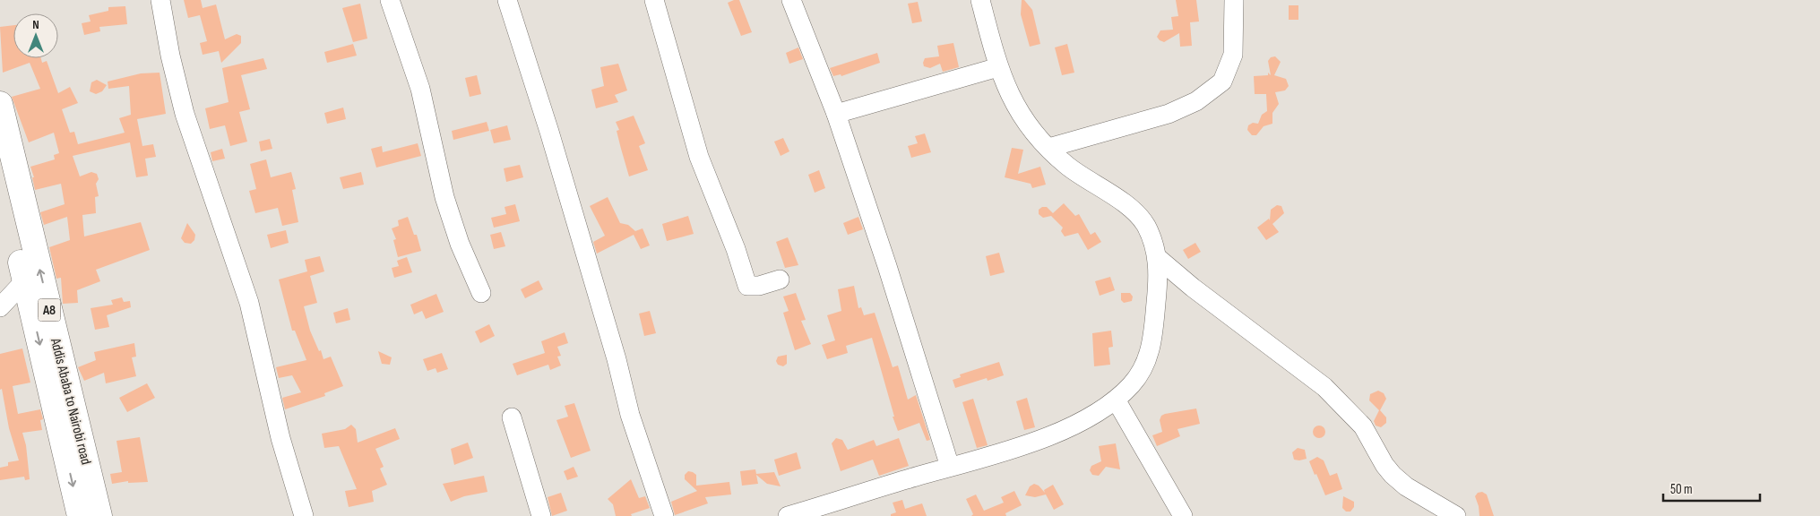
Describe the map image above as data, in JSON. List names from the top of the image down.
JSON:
{
  "streets": {
    "highway": ["A8", "Addis Ababa to Nairobi road"]
  },
  "scale_bar": "50 m",
  "north": "top"
}
